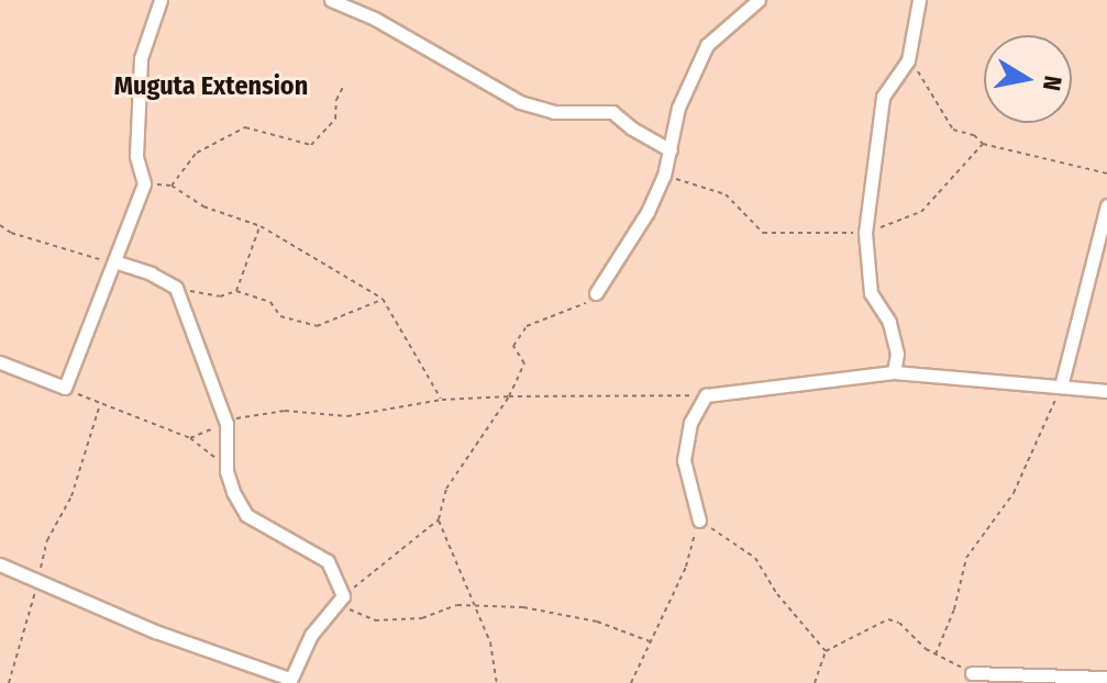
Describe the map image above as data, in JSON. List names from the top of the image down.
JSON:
{
  "districts": ["Muguta Extension"],
  "north": "right"
}
